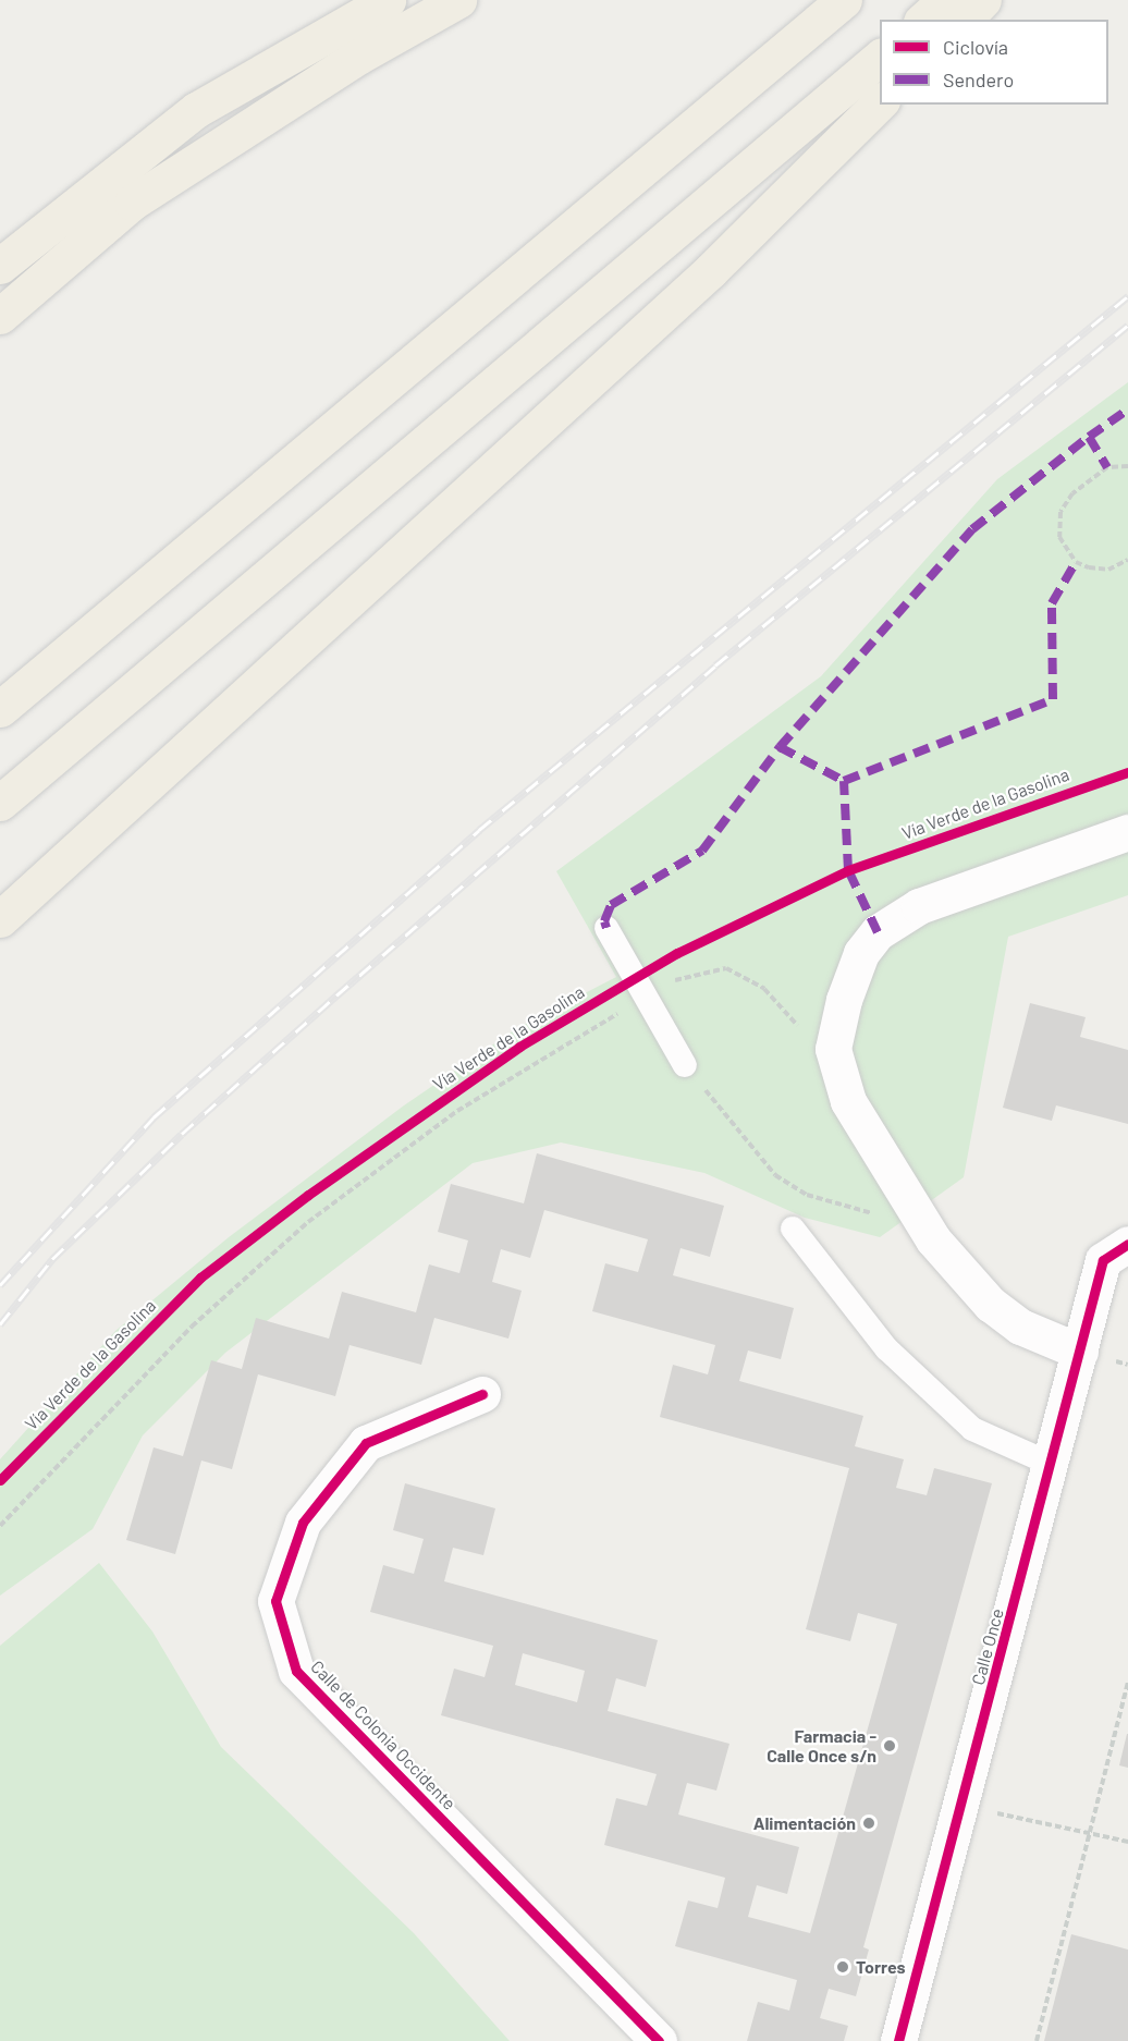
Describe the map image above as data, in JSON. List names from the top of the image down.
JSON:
{
  "streets": {
    "street": ["Calle Once", "Calle de Colonia Occidente"],
    "cycle path": ["Vía Verde de la Gasolina"]
  },
  "places": ["Farmacia - Calle Once s/n", "Alimentación", "Torres"],
  "legend": ["Ciclovía", "Sendero"]
}
